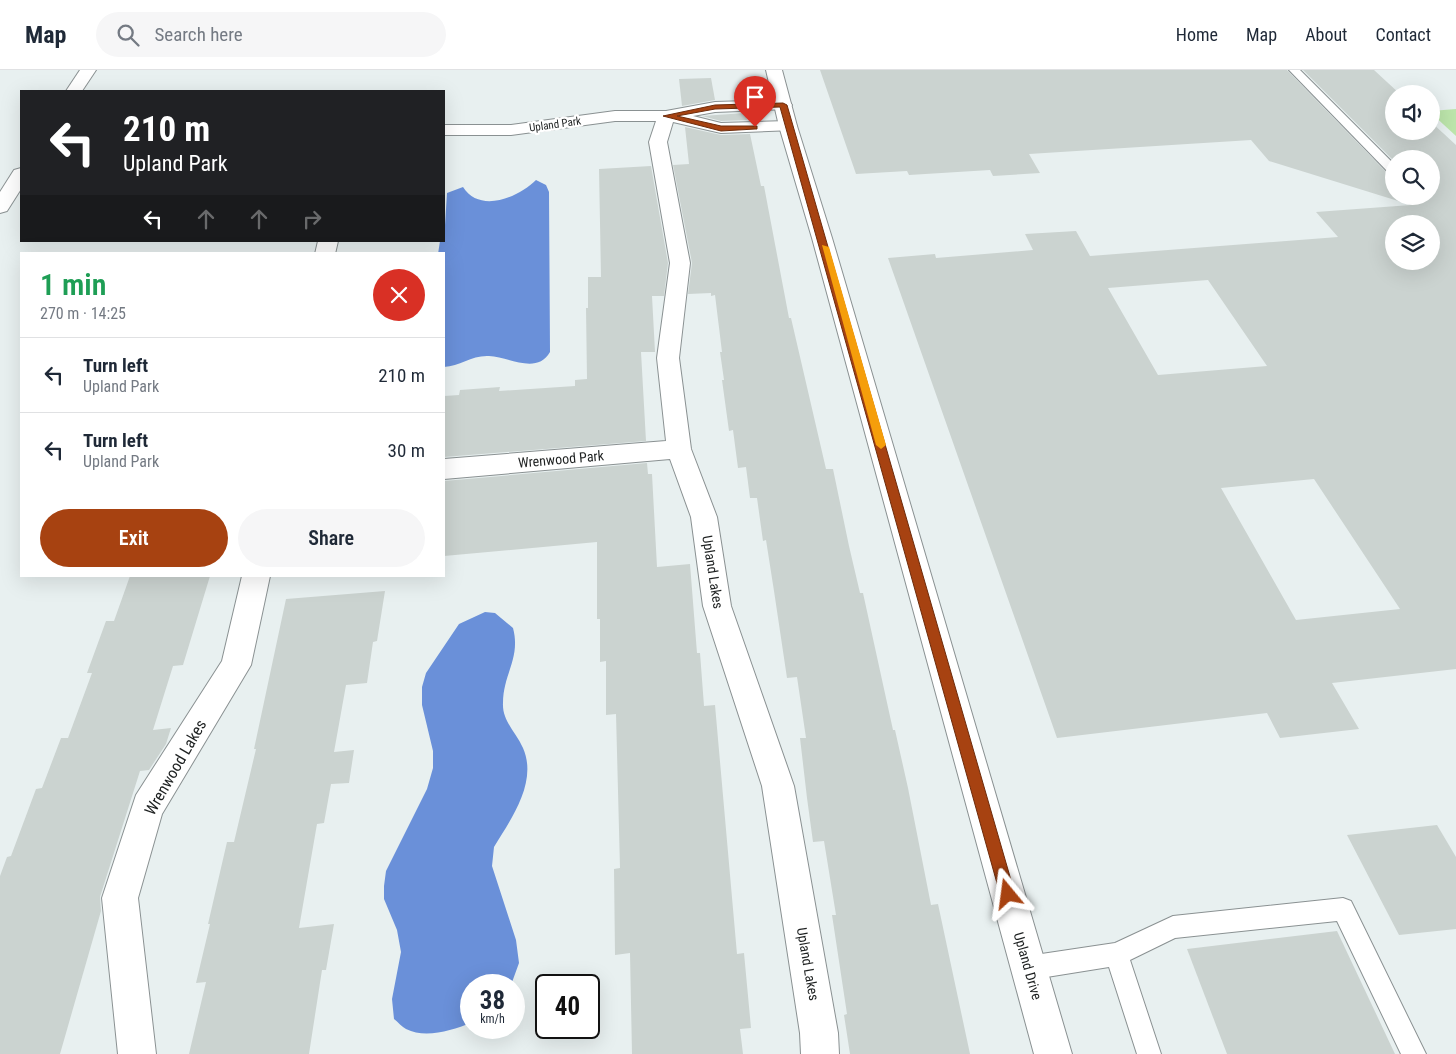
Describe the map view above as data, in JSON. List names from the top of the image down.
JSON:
{
  "streets": {
    "street": [
      "Upland Park",
      "Wrenwood Park",
      "Upland Lakes",
      "Wrenwood Lakes",
      "Upland Drive"
    ]
  },
  "crossings": [
    ["Upland Park", "Upland Lakes"],
    ["Upland Park", "Upland Drive"],
    ["Wrenwood Park", "Upland Lakes"]
  ],
  "page": {
    "header": "Map",
    "search": "Search here",
    "nav": [
      "Home",
      "Map",
      "About",
      "Contact"
    ],
    "turn": ["210 m", "Upland Park"],
    "heading": ["1 min", "270 m · 14:25"],
    "list": [
      {
        "name": "Turn left",
        "note": "Upland Park",
        "value": "210 m"
      },
      {
        "name": "Turn left",
        "note": "Upland Park",
        "value": "30 m"
      }
    ],
    "buttons": ["Exit", "Share"],
    "speed": "38 km/h",
    "limit": "40"
  }
}
